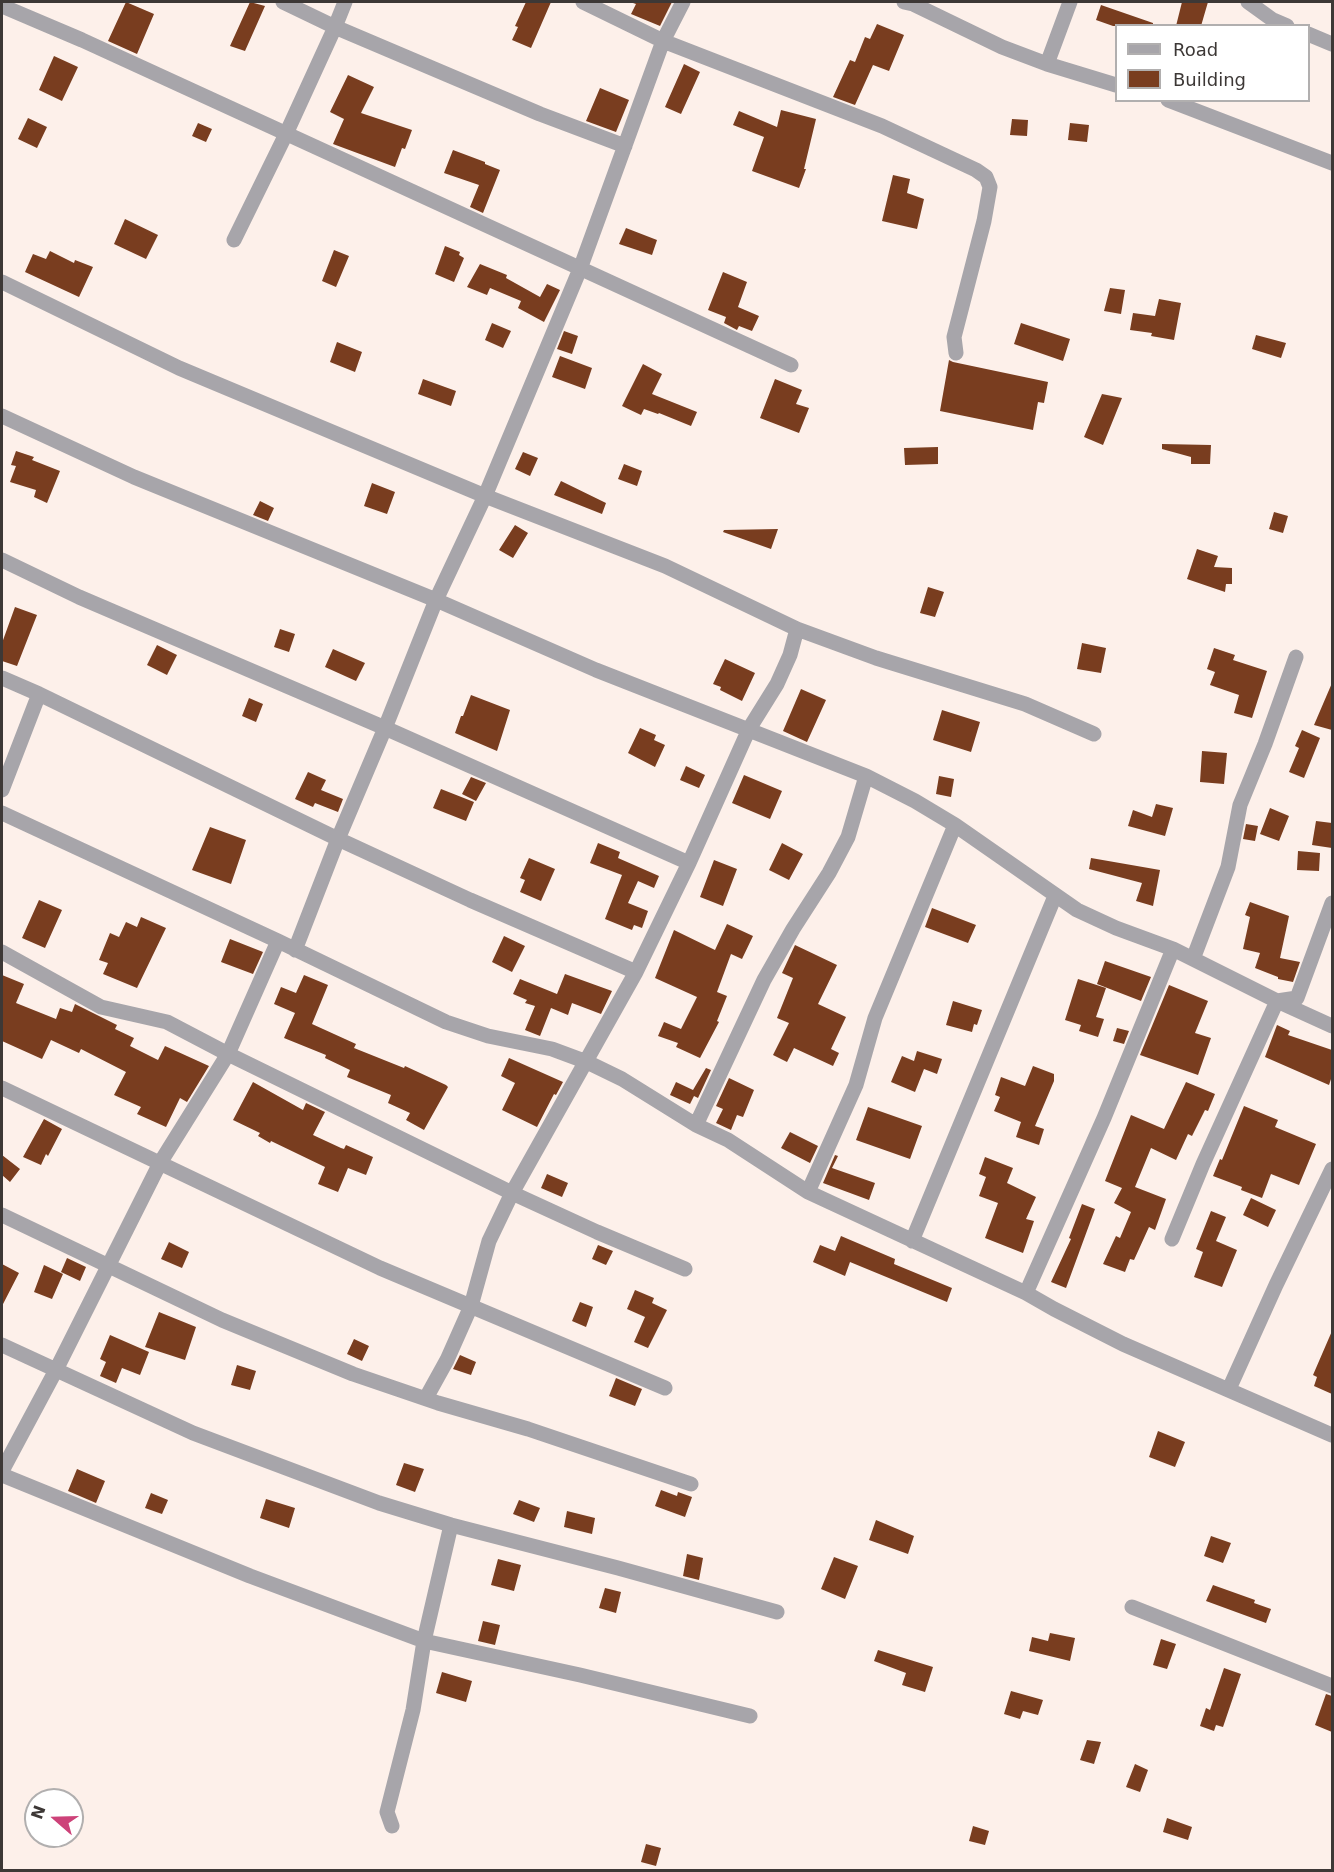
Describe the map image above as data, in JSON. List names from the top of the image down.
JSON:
{
  "legend": ["Road", "Building"],
  "north": "left"
}
